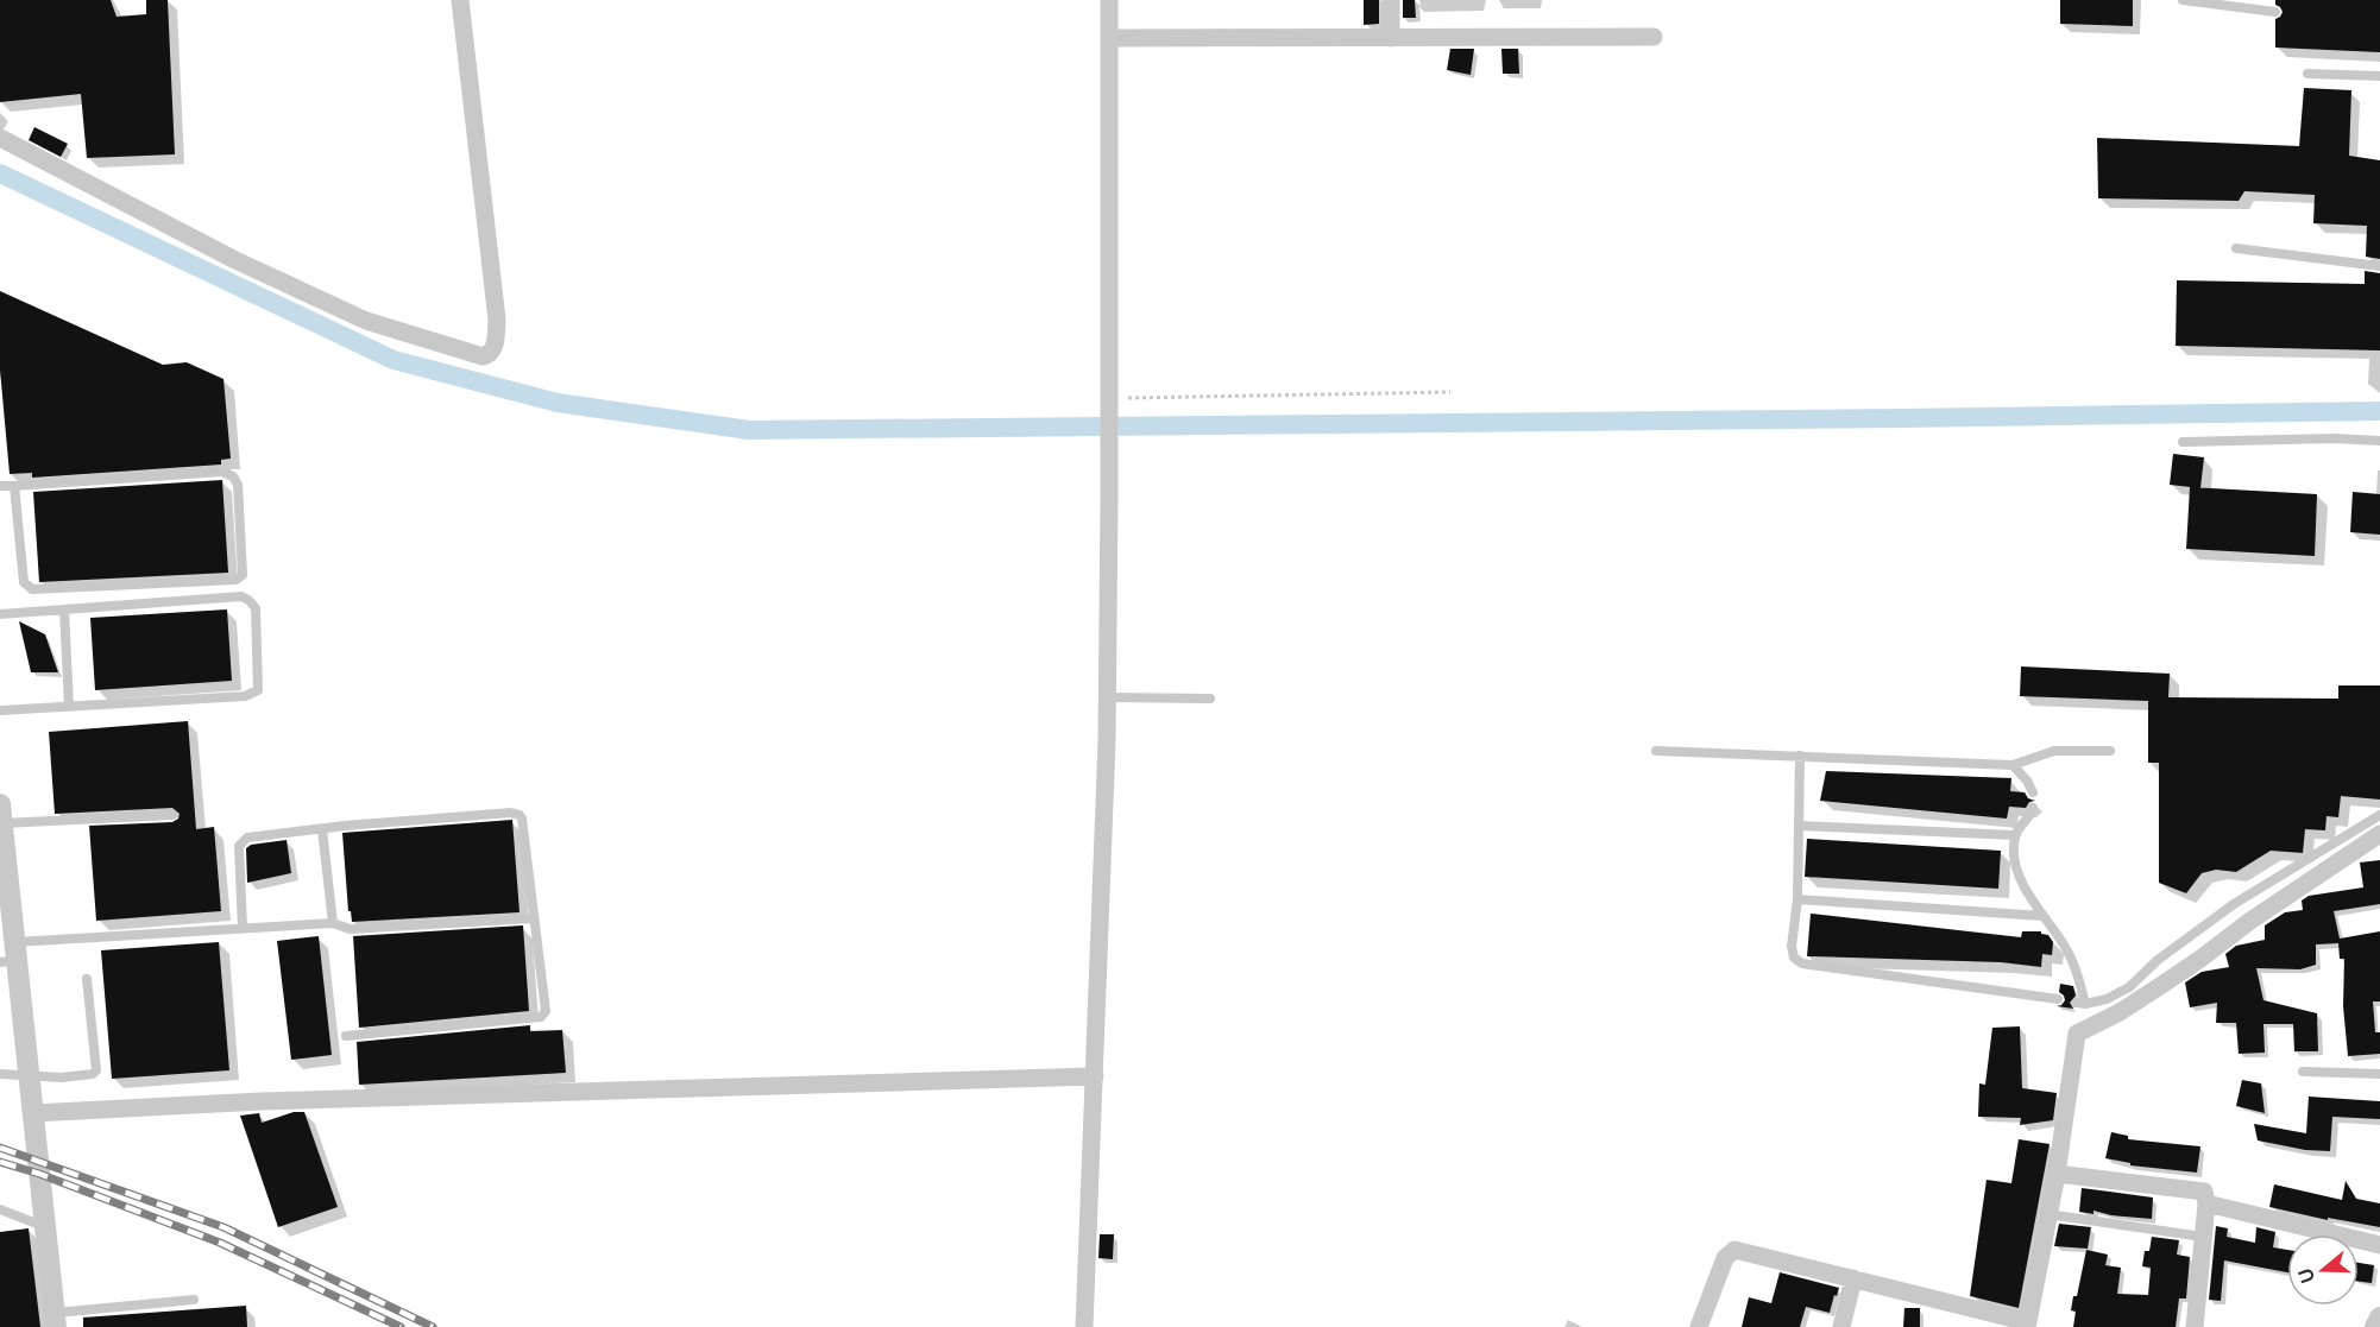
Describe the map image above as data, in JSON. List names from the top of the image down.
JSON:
{
  "north": "left"
}
